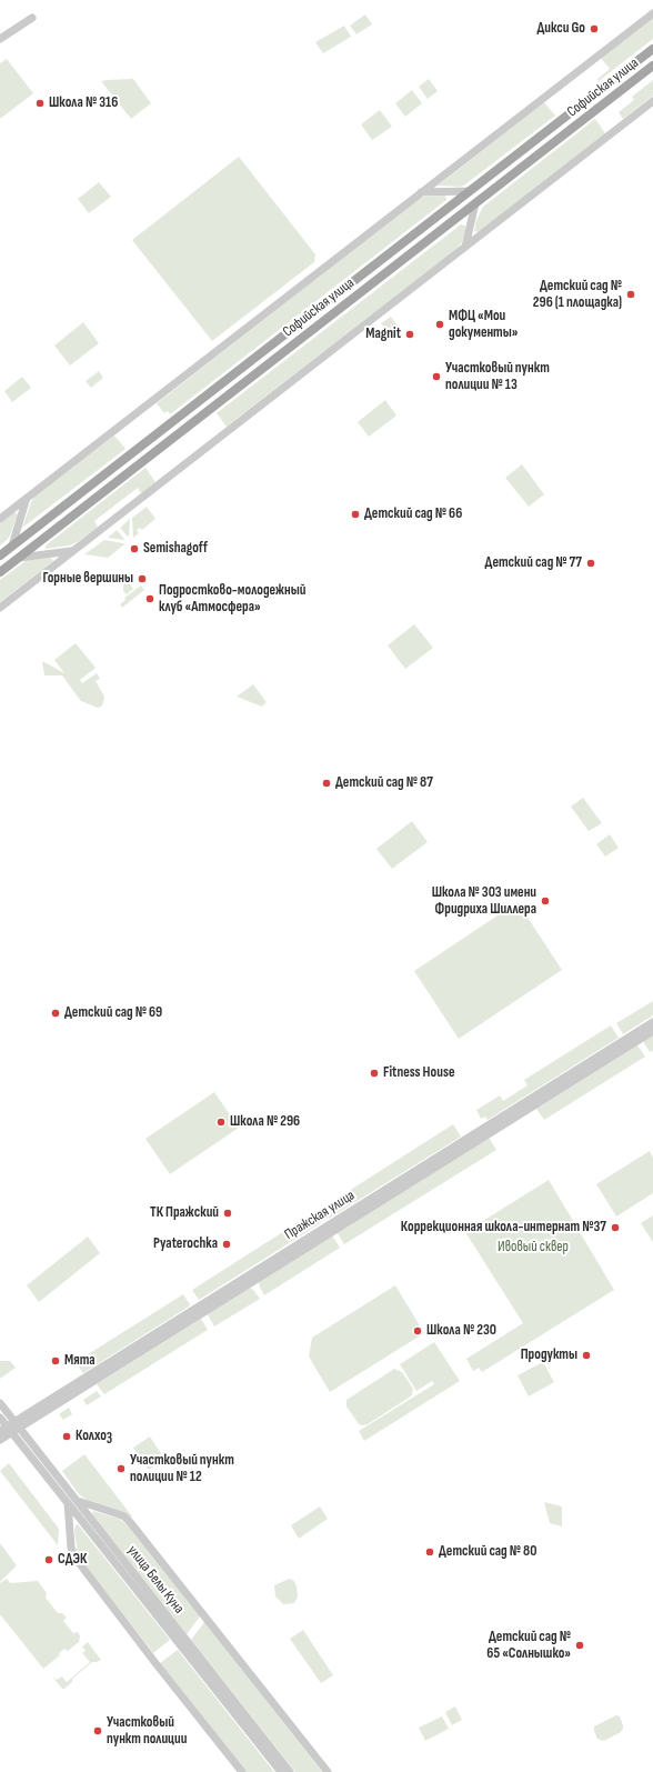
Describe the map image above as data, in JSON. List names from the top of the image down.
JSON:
{
  "streets": {
    "main road": ["Софийская улица"],
    "street": ["Пражская улица", "улица Белы Куна"]
  },
  "crossings": [
    ["Пражская улица", "улица Белы Куна"]
  ],
  "parks": ["Ивовый сквер"],
  "places": [
    "Дикси Go",
    "Школа № 316",
    "Детский сад № 296 (1 площадка)",
    "МФЦ «Мои документы»",
    "Magnit",
    "Участковый пункт полиции № 13",
    "Детский сад № 66",
    "Semishagoff",
    "Детский сад № 77",
    "Горные вершины",
    "Подростково-молодежный клуб «Атмосфера»",
    "Детский сад № 87",
    "Школа № 303 имени Фридриха Шиллера",
    "Детский сад № 69",
    "Fitness House",
    "Школа № 296",
    "ТК Пражский",
    "Коррекционная школа-интернат №37",
    "Pyaterochka",
    "Школа № 230",
    "Продукты",
    "Мята",
    "Колхоз",
    "Участковый пункт полиции № 12",
    "Детский сад № 80",
    "СДЭК",
    "Детский сад № 65 «Солнышко»",
    "Участковый пункт полиции"
  ]
}
